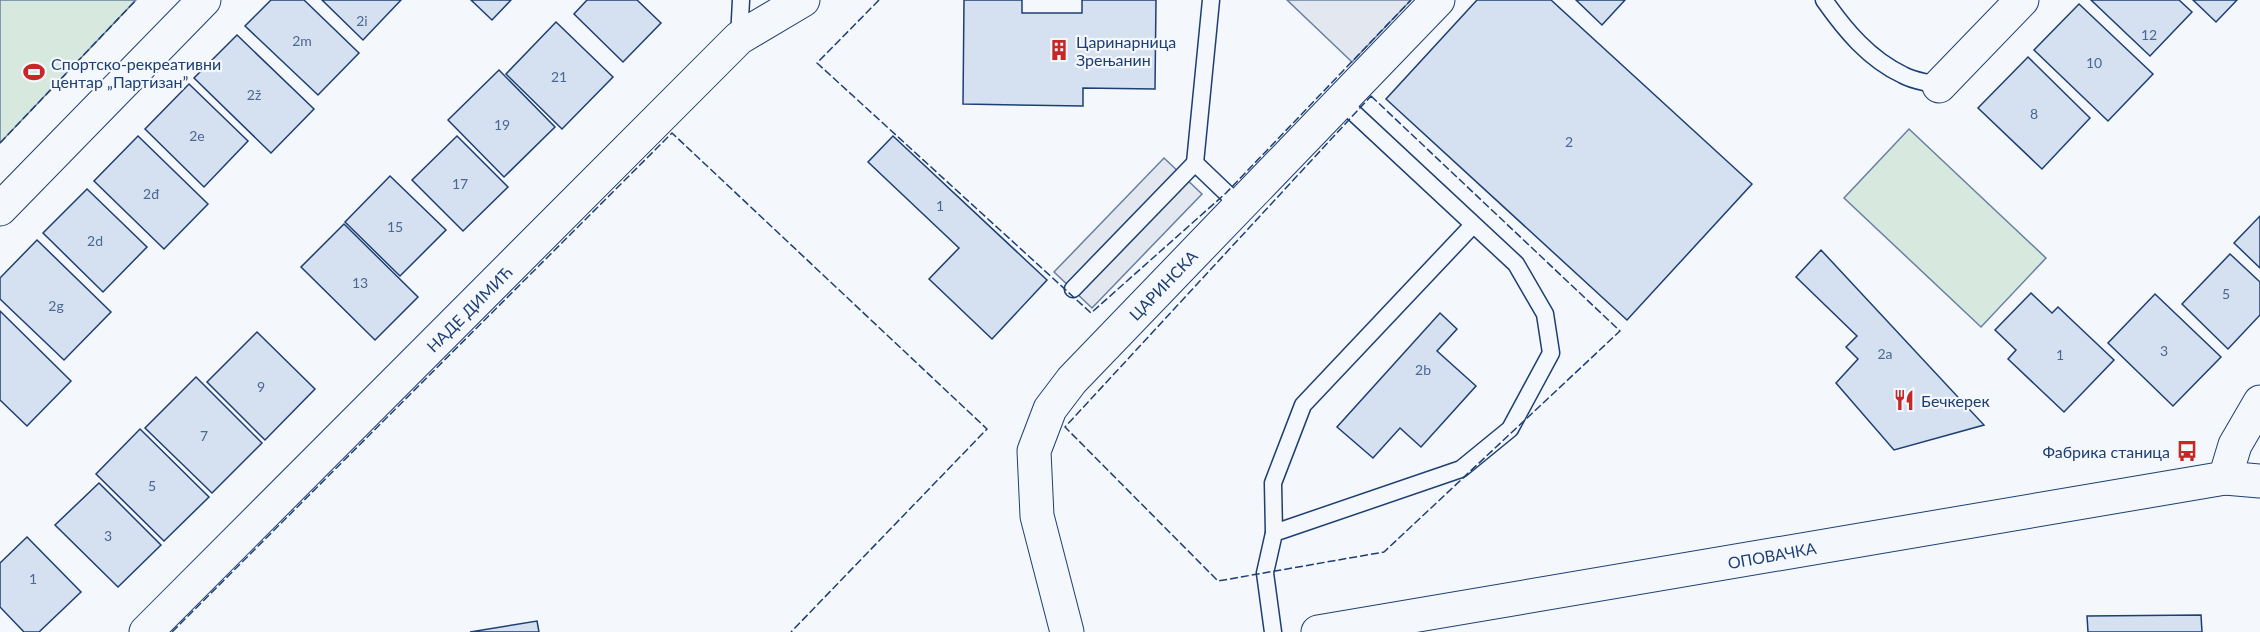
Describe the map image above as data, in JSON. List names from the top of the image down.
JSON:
{
  "streets": {
    "street": ["ЦАРИНСКА", "НАДЕ ДИМИЋ", "ОПОВАЧКА"]
  },
  "places": {
    "building": ["Царинарница Зрењанин"],
    "sports": ["Спортско-рекреативни центар „Партизан”"],
    "restaurant": ["Бечкерек"],
    "bus stop": ["Фабрика станица"]
  },
  "house_numbers": [
    "2i",
    "12",
    "2m",
    "10",
    "21",
    "2ž",
    "8",
    "19",
    "2e",
    "2",
    "17",
    "2đ",
    "1",
    "15",
    "2d",
    "13",
    "5",
    "2g",
    "3",
    "2a",
    "1",
    "2b",
    "9",
    "7",
    "5",
    "3",
    "1"
  ]
}
